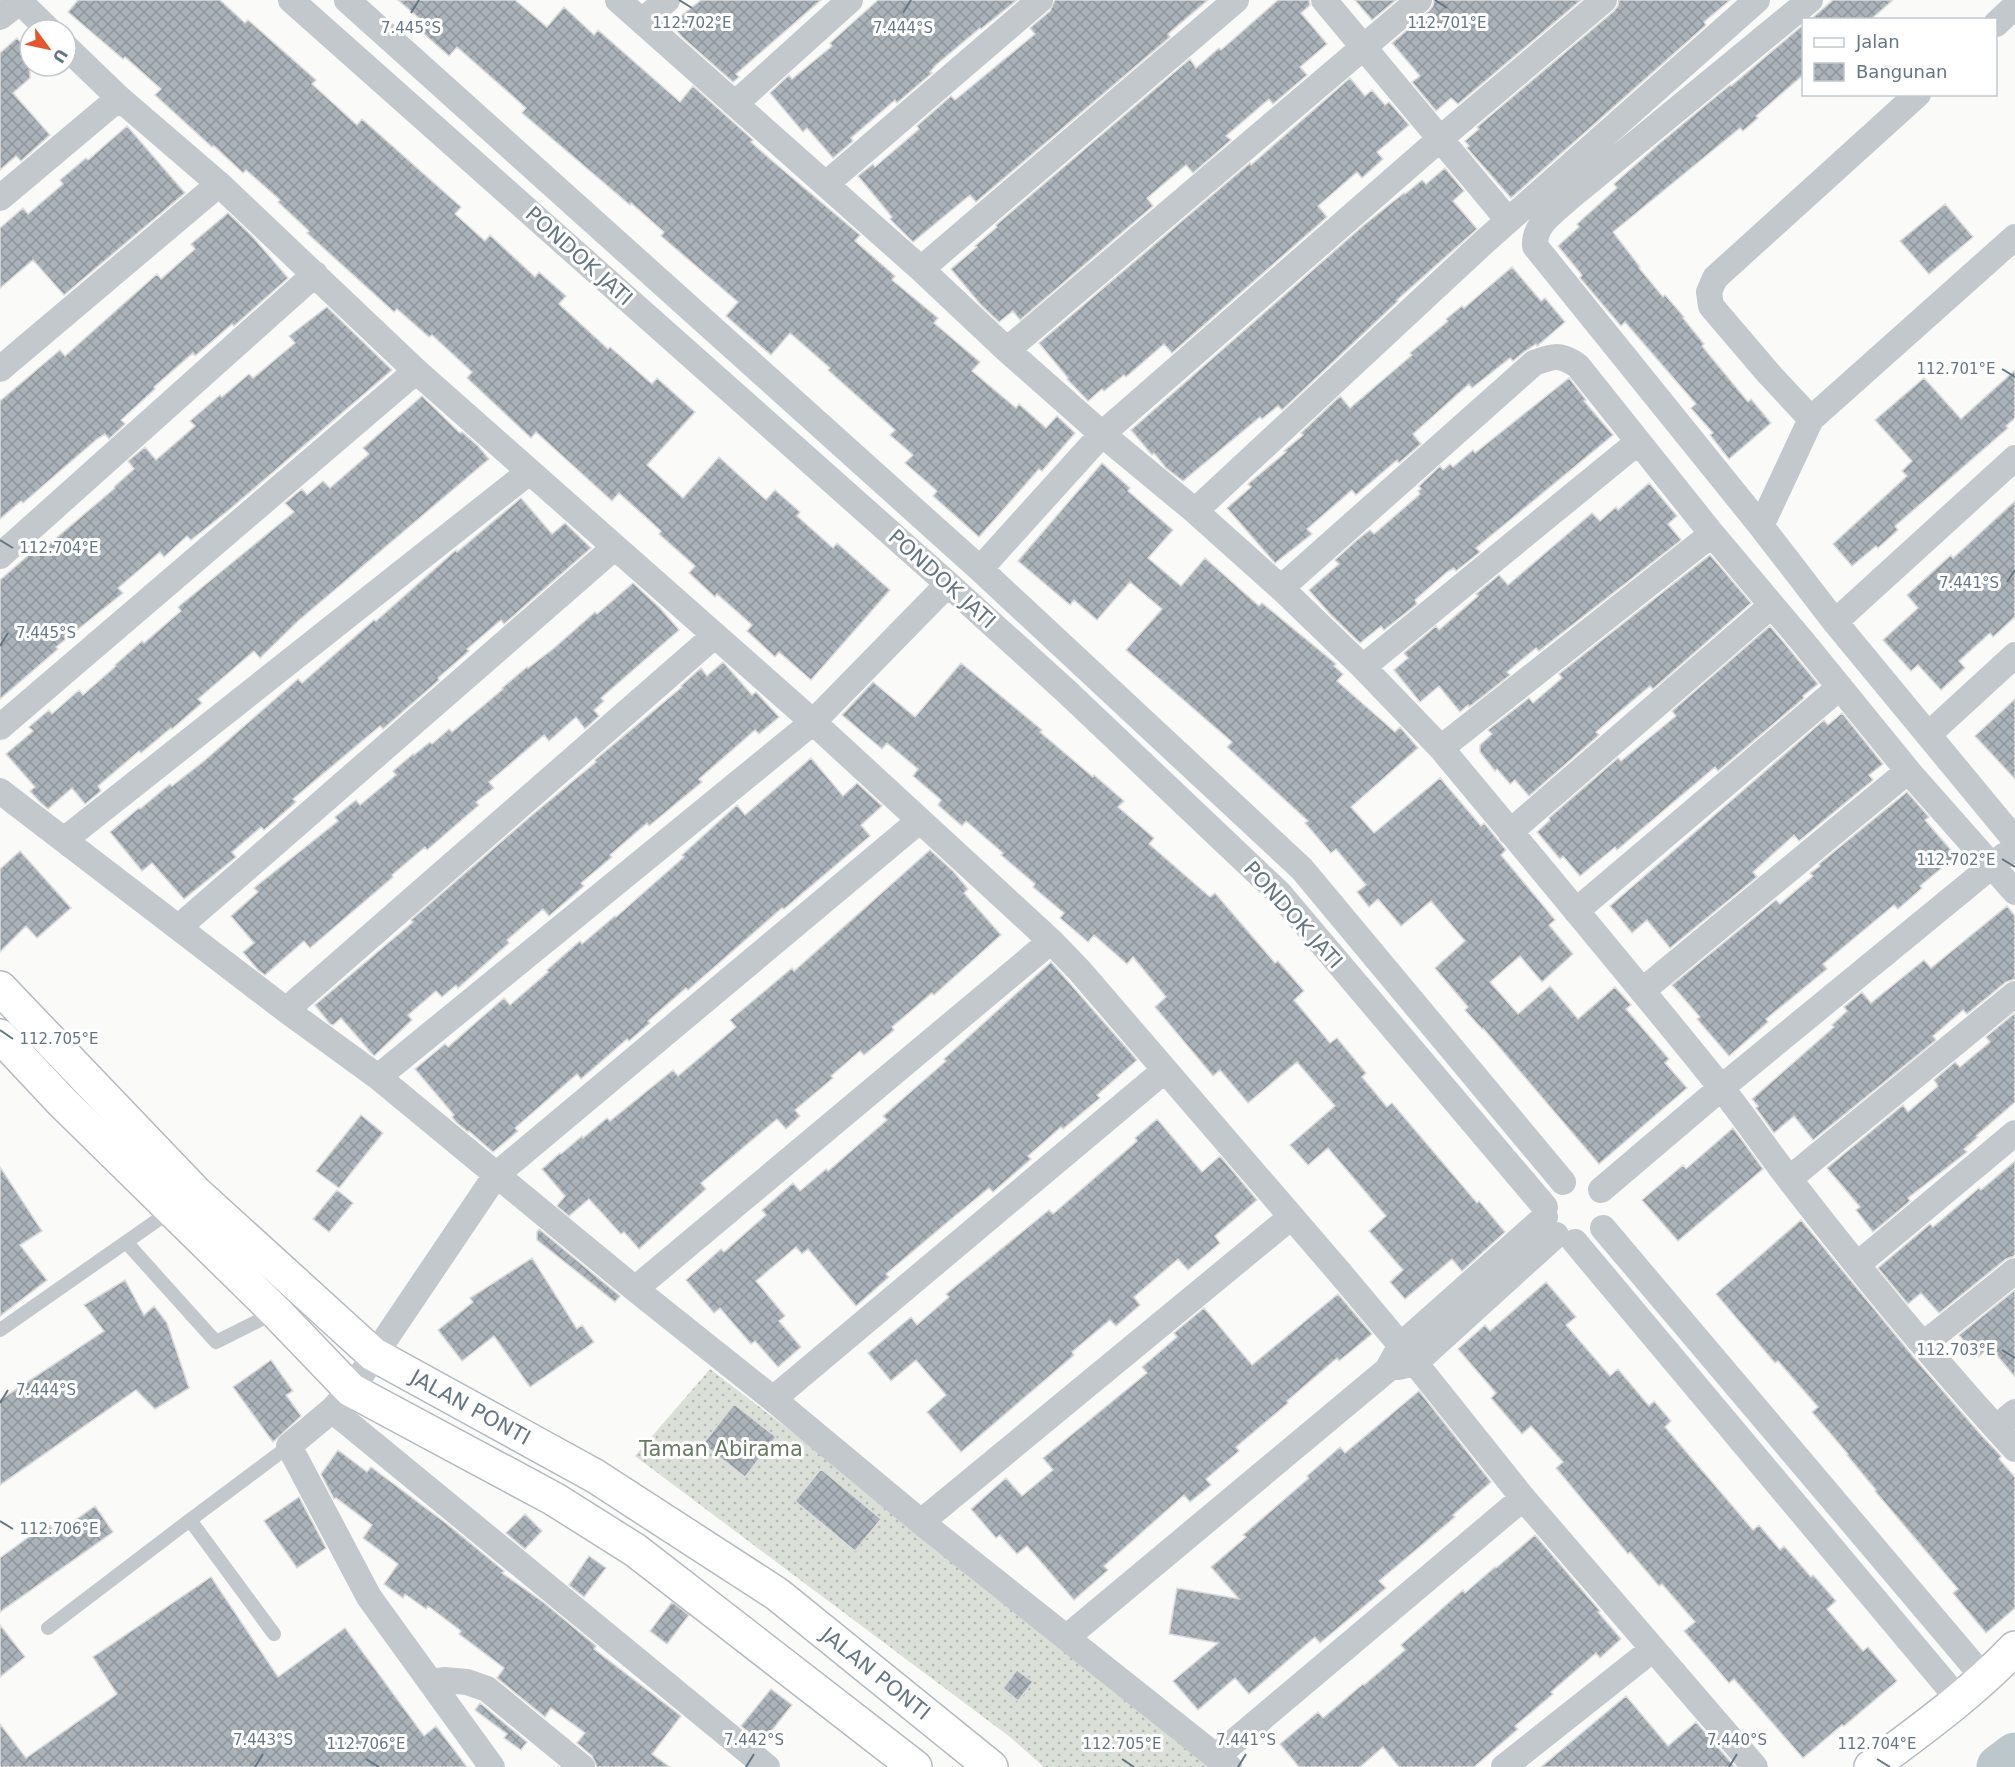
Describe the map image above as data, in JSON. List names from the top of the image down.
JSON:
{
  "streets": {
    "main road": ["JALAN PONTI"],
    "street": ["PONDOK JATI"]
  },
  "parks": ["Taman Abirama"],
  "legend": ["Jalan", "Bangunan"],
  "north": "bottom right",
  "coordinates": [
    "112.702°E",
    "112.701°E",
    "7.444°S",
    "7.445°S",
    "112.704°E",
    "7.441°S",
    "112.705°E",
    "112.703°E",
    "112.706°E",
    "7.443°S",
    "7.442°S",
    "7.440°S"
  ]
}
